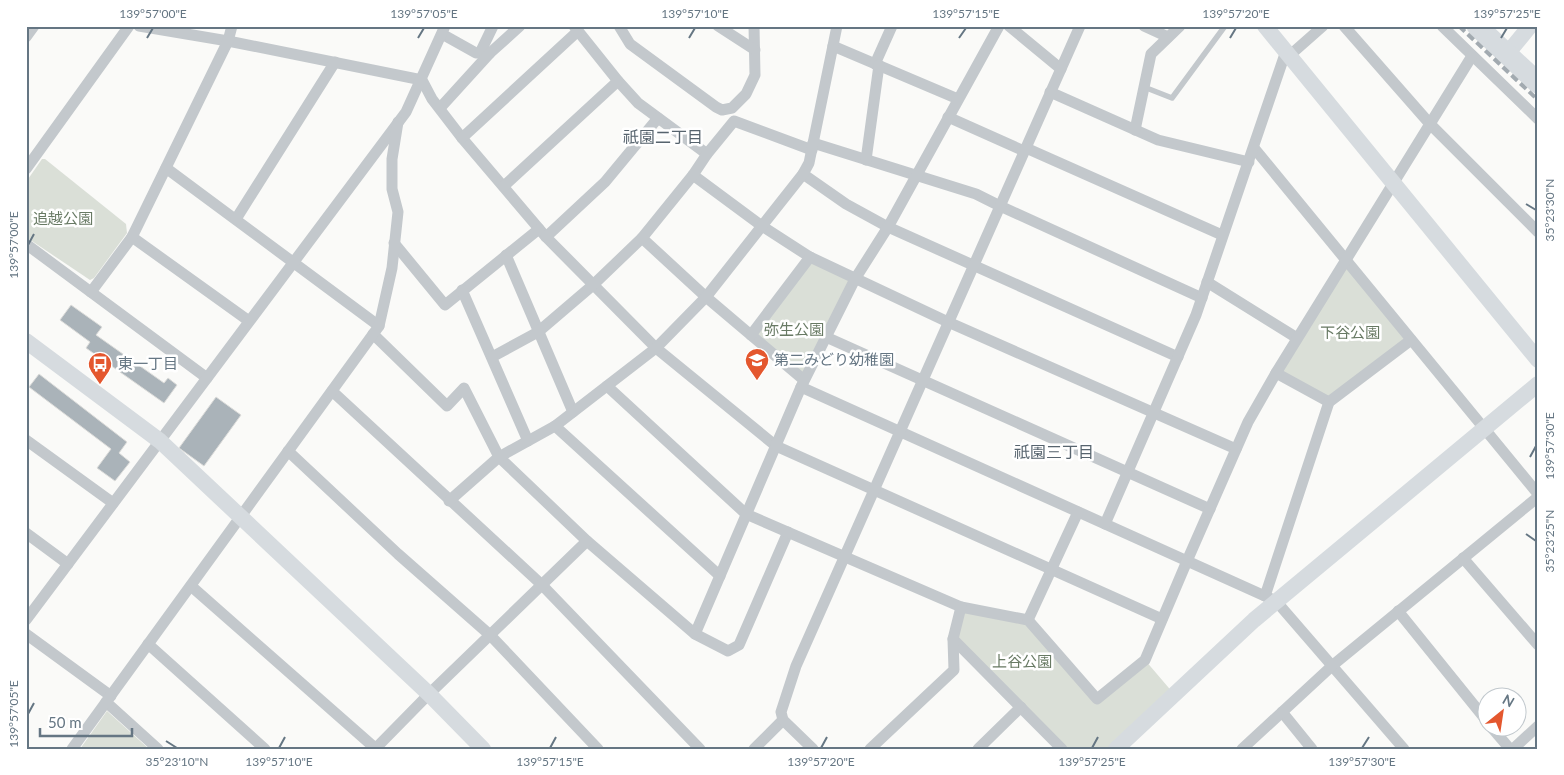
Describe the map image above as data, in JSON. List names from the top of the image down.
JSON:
{
  "districts": ["祇園二丁目", "祇園三丁目"],
  "parks": [
    "追越公園",
    "弥生公園",
    "下谷公園",
    "上谷公園"
  ],
  "places": {
    "school or university": ["第二みどり幼稚園"],
    "bus stop": ["東一丁目"]
  },
  "scale_bar": "50 m",
  "north": "top right",
  "coordinates": [
    "139°57'00\"E",
    "139°57'05\"E",
    "139°57'10\"E",
    "139°57'15\"E",
    "139°57'20\"E",
    "139°57'25\"E",
    "35°23'30\"N",
    "139°57'30\"E",
    "35°23'25\"N",
    "35°23'10\"N"
  ]
}
